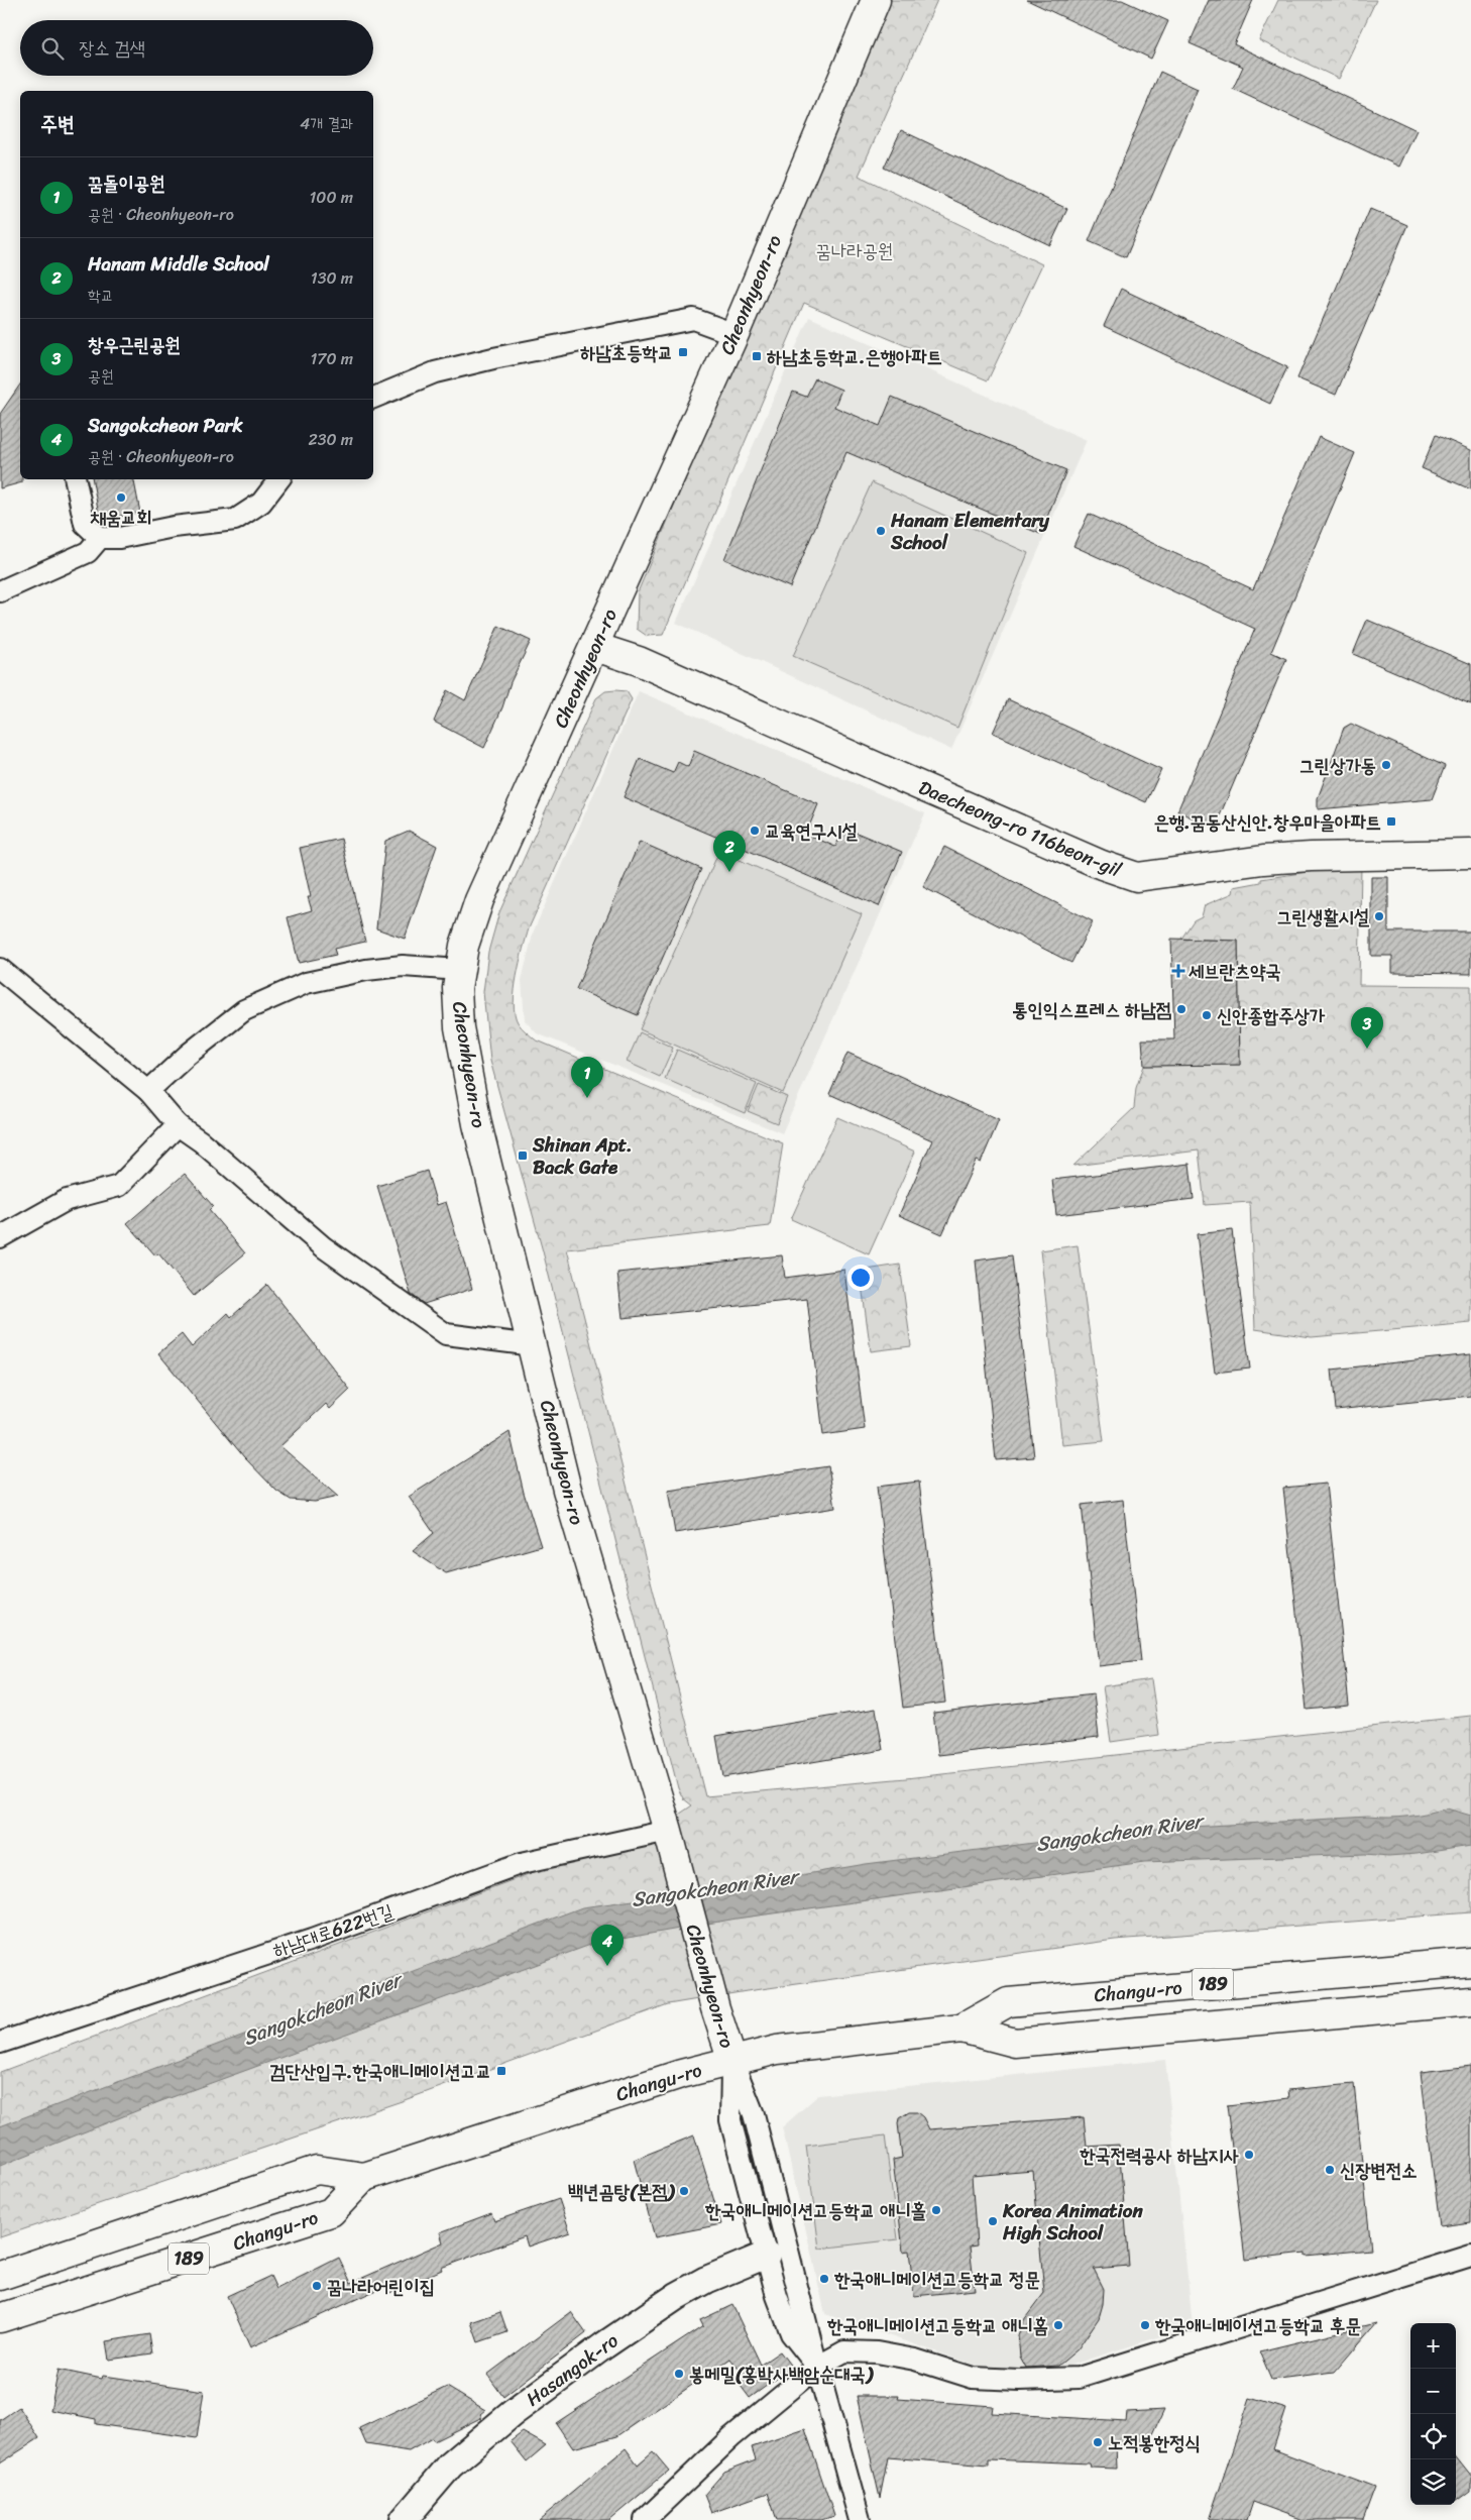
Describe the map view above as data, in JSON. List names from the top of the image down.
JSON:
{
  "streets": {
    "main road": [
      "Cheonhyeon-ro",
      "Daecheong-ro 116beon-gil",
      "189",
      "Changu-ro"
    ],
    "street": ["하남대로622번길", "Hasangok-ro"]
  },
  "crossings": [
    ["Cheonhyeon-ro", "Daecheong-ro 116beon-gil"],
    ["Cheonhyeon-ro", "하남대로622번길"],
    ["Cheonhyeon-ro", "Changu-ro"]
  ],
  "water": ["Sangokcheon River"],
  "parks": ["꿈나라공원"],
  "places": {
    "transit": [
      "하남초등학교",
      "하남초등학교.은행아파트",
      "은행.꿈동산신안.창우마을아파트",
      "Shinan Apt. Back Gate",
      "검단산입구.한국애니메이션고교"
    ],
    "other": [
      "채움교회",
      "Hanam Elementary School",
      "그린상가동",
      "교육연구시설",
      "그린생활시설",
      "통인익스프레스 하남점",
      "신안종합주상가",
      "한국전력공사 하남지사",
      "신장변전소",
      "백년곰탕(본점)",
      "한국애니메이션고등학교 애니홀",
      "Korea Animation High School",
      "한국애니메이션고등학교 정문",
      "꿈나라어린이집",
      "한국애니메이션고등학교 애니홈",
      "한국애니메이션고등학교 후문",
      "봉메밀(홍박사백암순대국)",
      "노적봉한정식"
    ],
    "health": ["세브란츠약국"]
  },
  "page": {
    "search": "장소 검색",
    "heading": ["주변", "4개 결과"],
    "list": [
      {
        "mark": "1",
        "name": "꿈돌이공원",
        "note": "공원 · Cheonhyeon-ro",
        "value": "100 m"
      },
      {
        "mark": "2",
        "name": "Hanam Middle School",
        "note": "학교",
        "value": "130 m"
      },
      {
        "mark": "3",
        "name": "창우근린공원",
        "note": "공원",
        "value": "170 m"
      },
      {
        "mark": "4",
        "name": "Sangokcheon Park",
        "note": "공원 · Cheonhyeon-ro",
        "value": "230 m"
      }
    ],
    "pins": [
      "2",
      "3",
      "1",
      "4"
    ],
    "map_buttons": ["+", "−"]
  }
}
